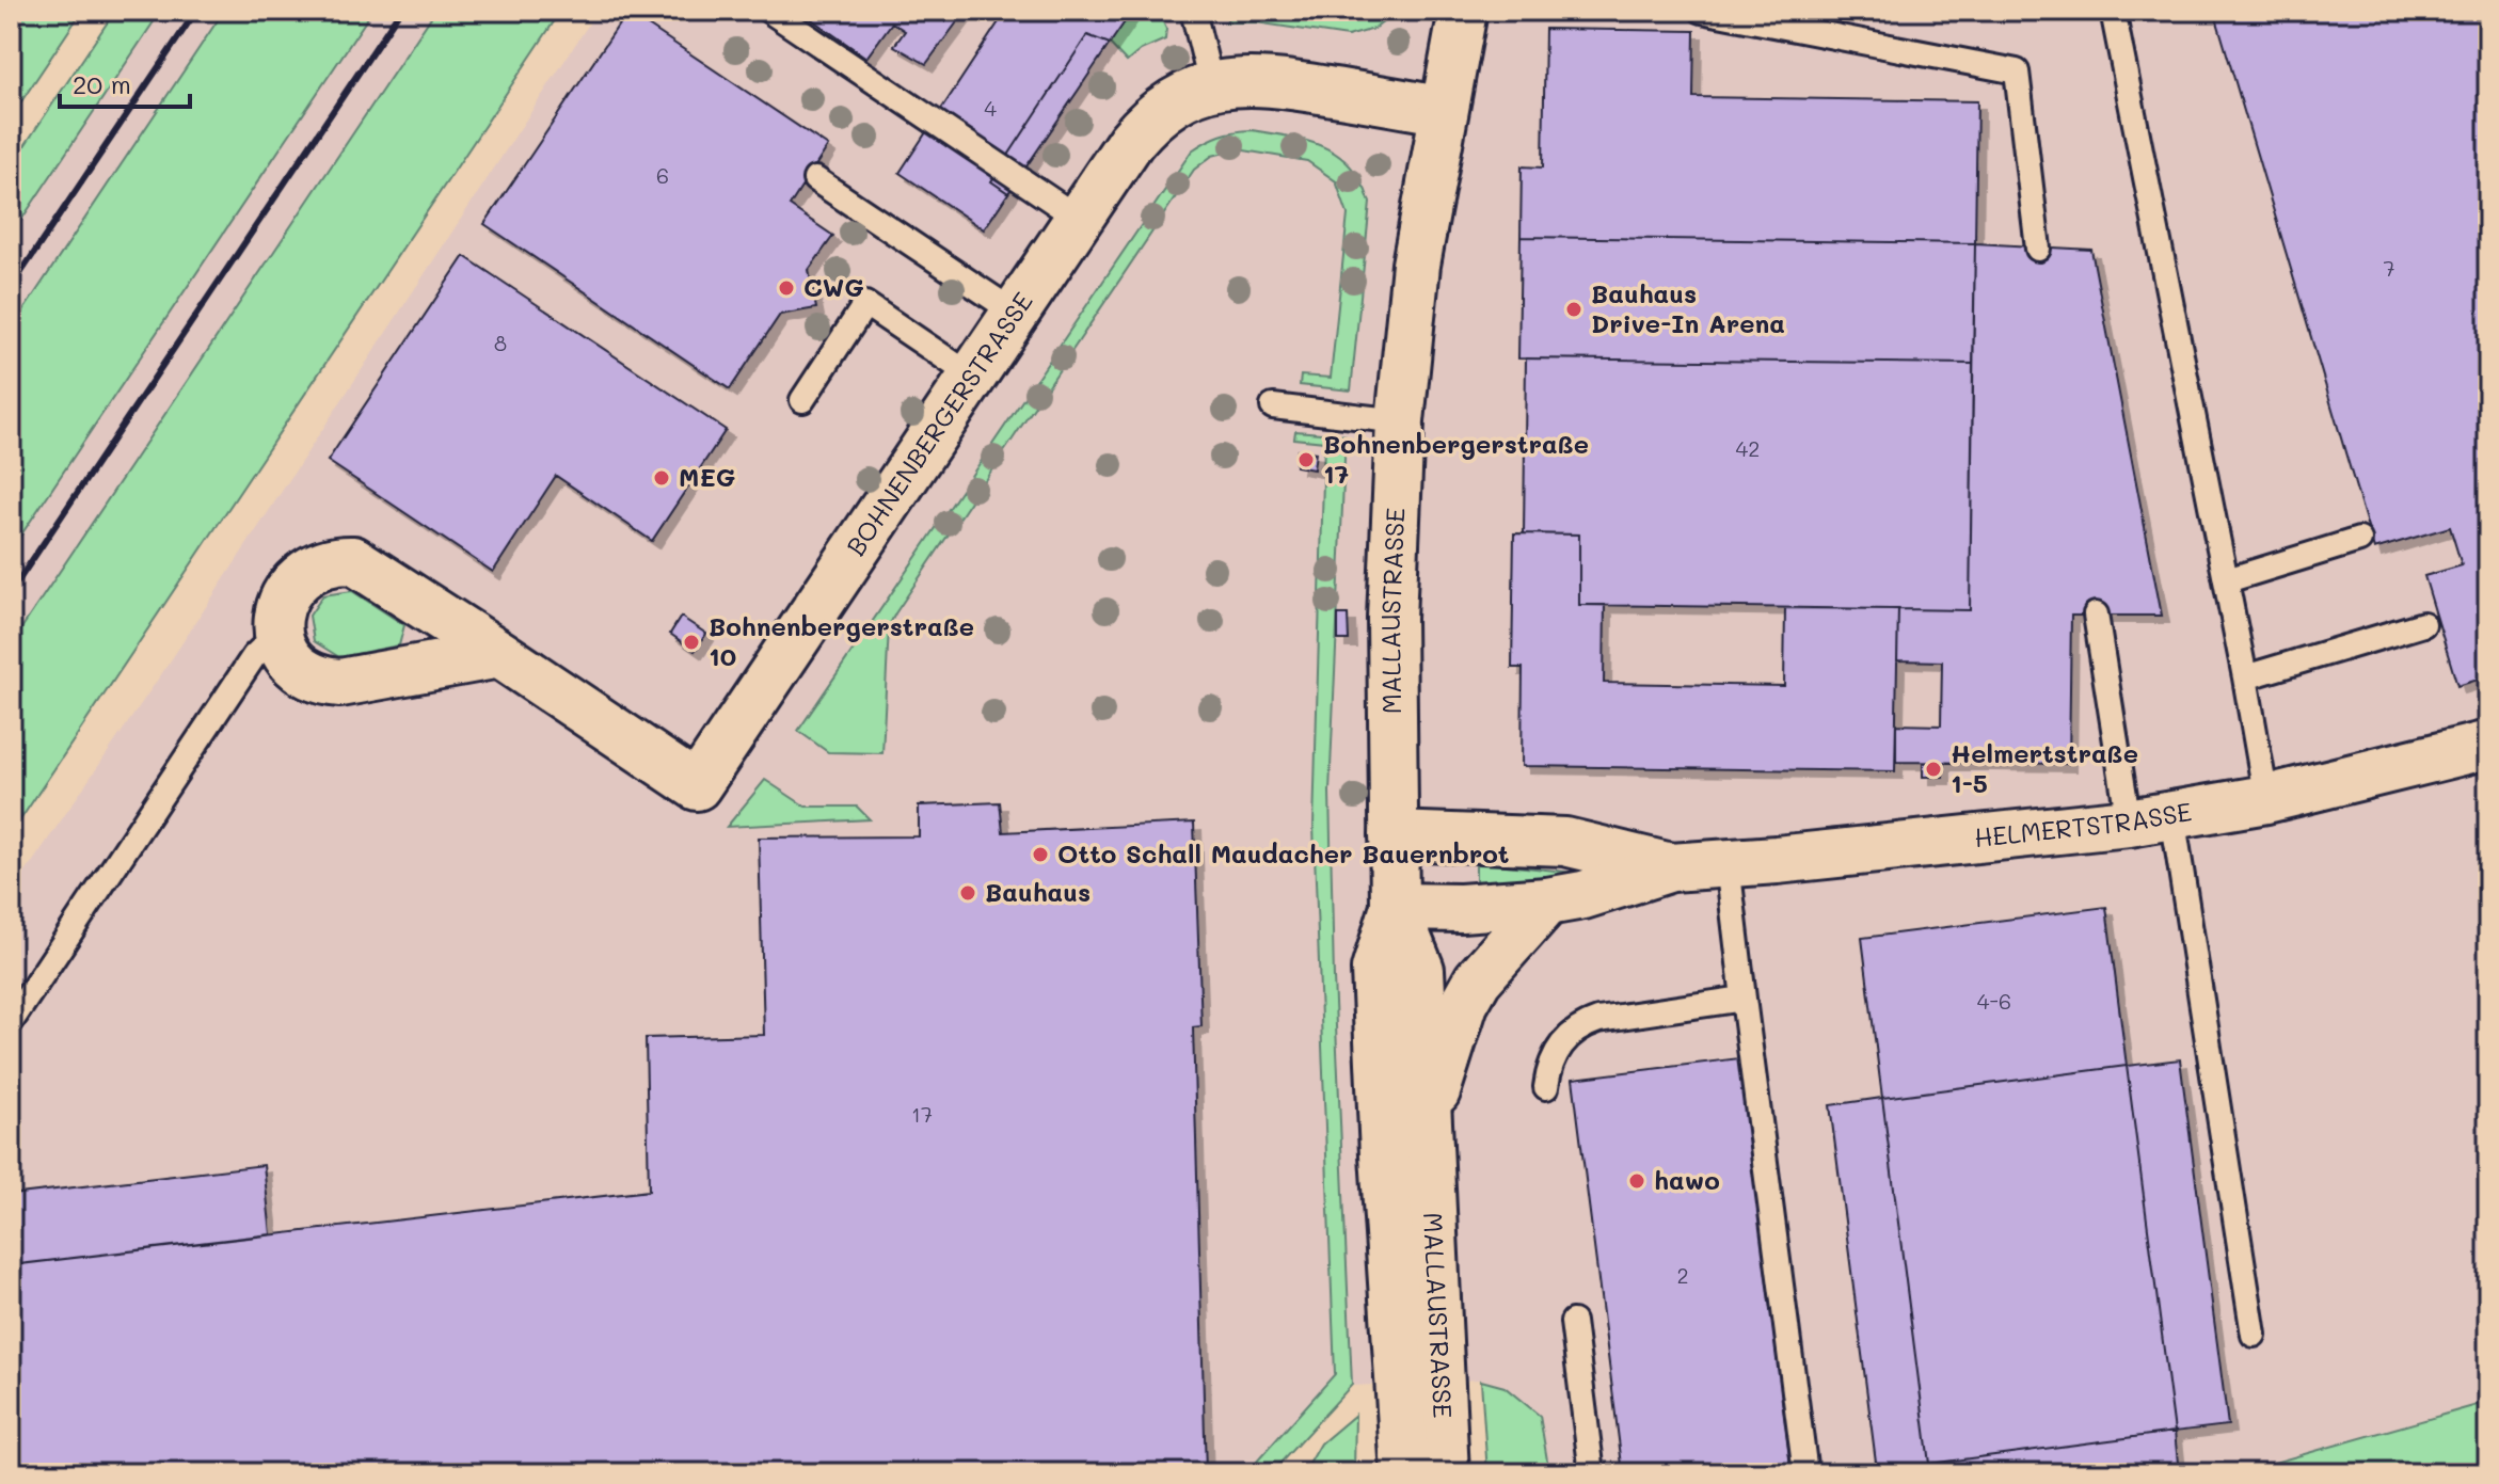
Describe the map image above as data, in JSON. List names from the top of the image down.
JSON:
{
  "streets": {
    "street": ["BOHNENBERGERSTRASSE", "MALLAUSTRASSE", "HELMERTSTRASSE"]
  },
  "crossings": [
    ["BOHNENBERGERSTRASSE", "MALLAUSTRASSE"],
    ["MALLAUSTRASSE", "HELMERTSTRASSE"]
  ],
  "places": [
    "CWG",
    "Bauhaus Drive-In Arena",
    "Bohnenbergerstraße 17",
    "MEG",
    "Bohnenbergerstraße 10",
    "Helmertstraße 1-5",
    "Otto Schall Maudacher Bauernbrot",
    "Bauhaus",
    "hawo"
  ],
  "house_numbers": [
    "4",
    "6",
    "7",
    "8",
    "42",
    "4-6",
    "17",
    "2"
  ],
  "scale_bar": "20 m"
}
